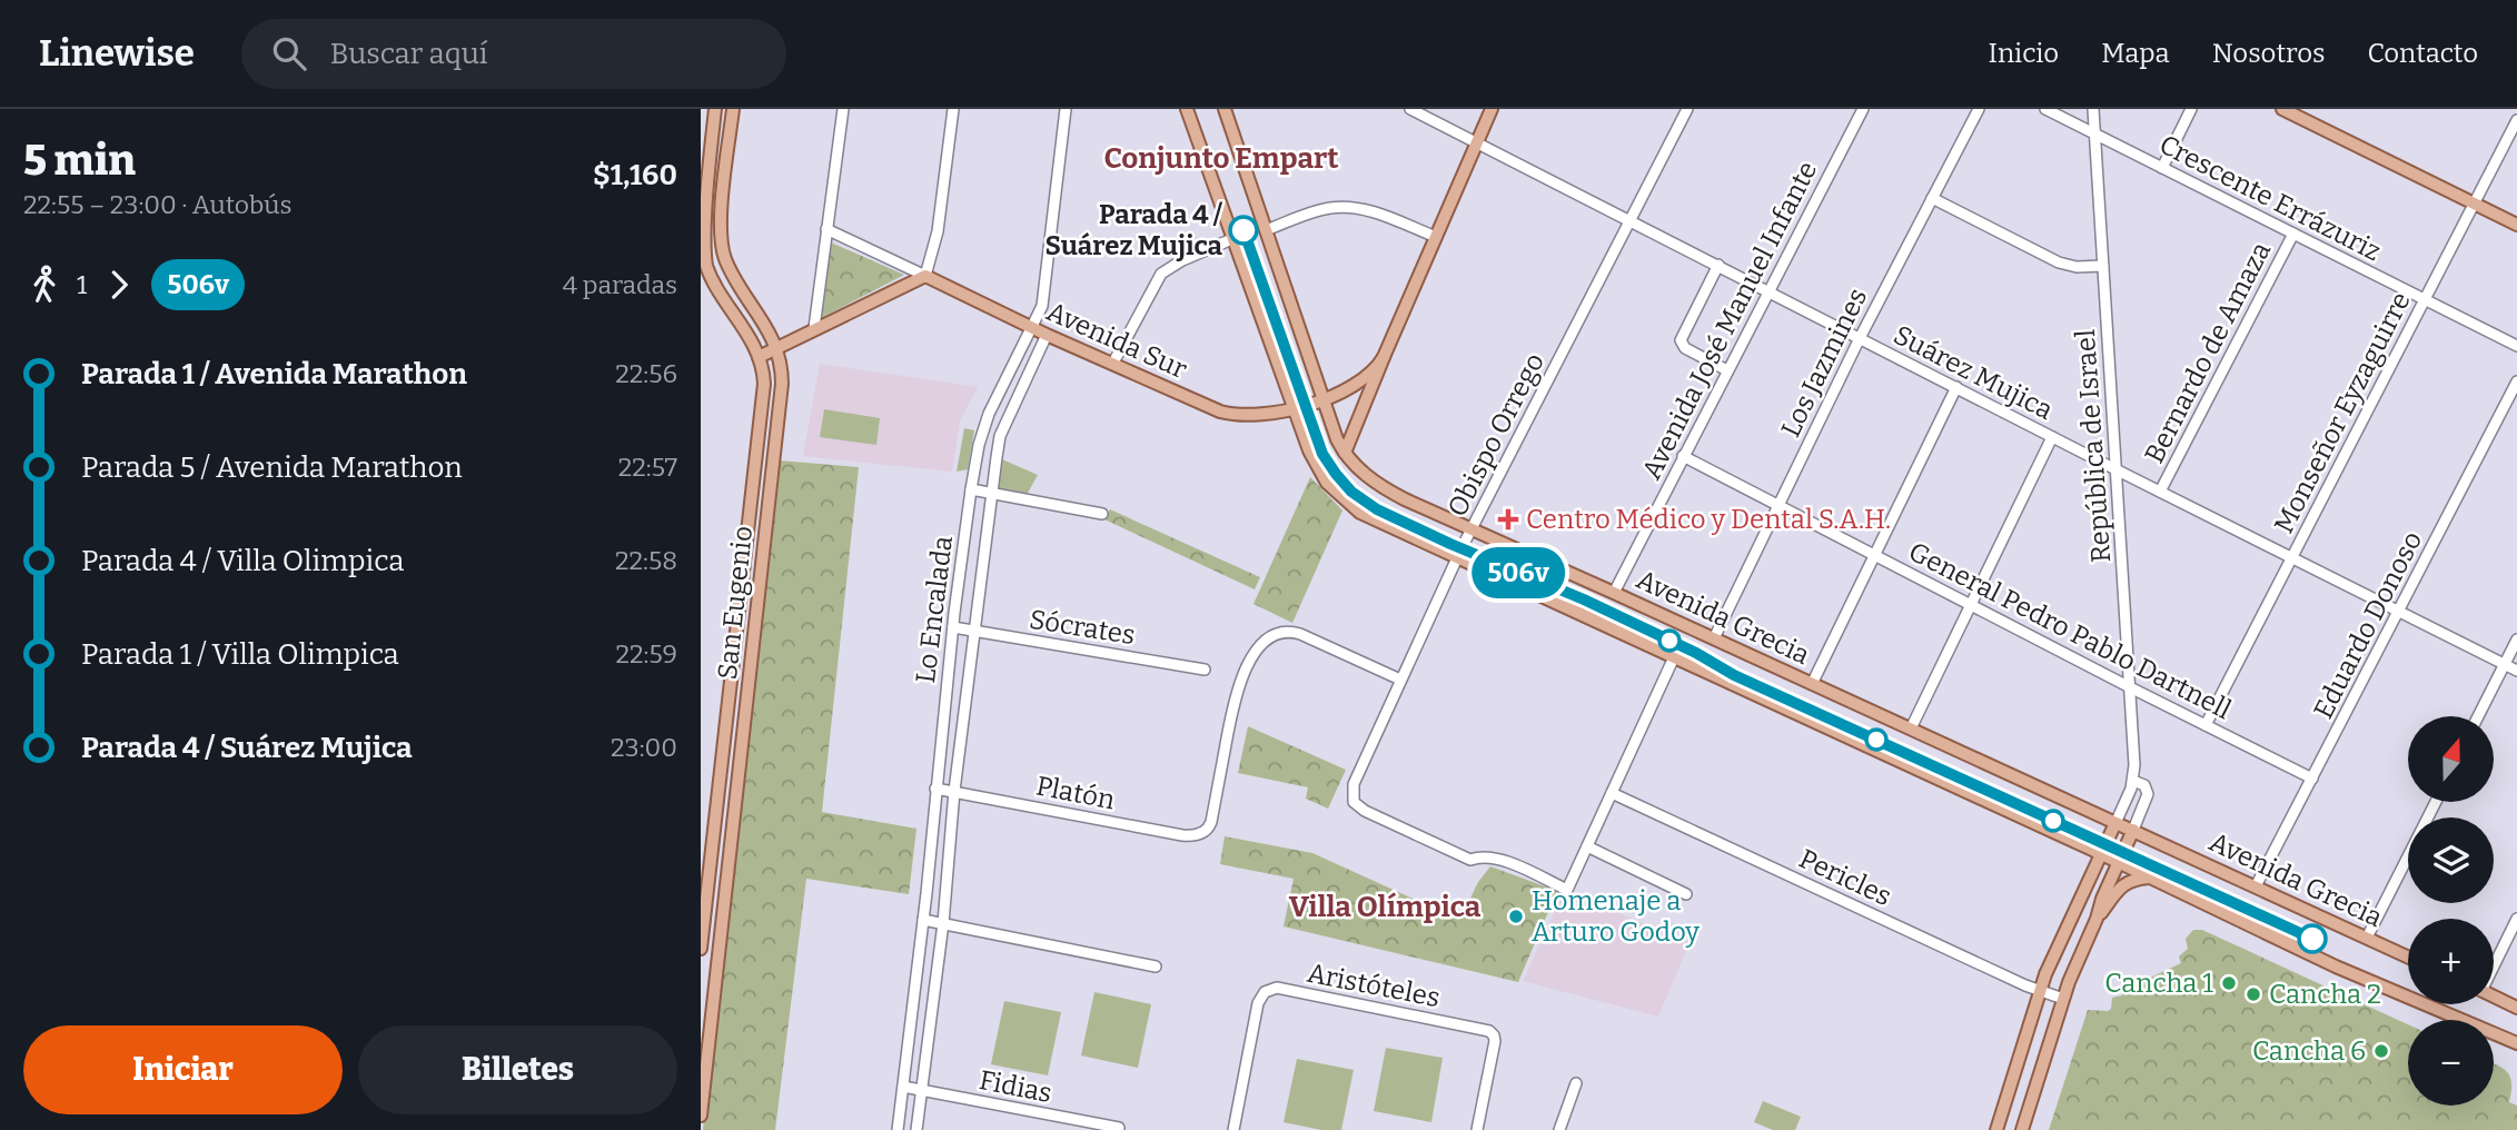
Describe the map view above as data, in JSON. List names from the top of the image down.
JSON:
{
  "streets": {
    "main road": ["Avenida Sur", "San Eugenio", "Avenida Grecia"],
    "street": [
      "Crescente Errázuriz",
      "Avenida José Manuel Infante",
      "Bernardo de Amaza",
      "Los Jazmines",
      "Suárez Mujica",
      "Monseñor Eyzaguirre",
      "Obispo Orrego",
      "República de Israel",
      "Lo Encalada",
      "Eduardo Donoso",
      "Sócrates",
      "General Pedro Pablo Dartnell",
      "Platón",
      "Pericles",
      "Aristóteles",
      "Fidias"
    ]
  },
  "crossings": [
    ["Crescente Errázuriz", "Bernardo de Amaza"],
    ["Crescente Errázuriz", "Monseñor Eyzaguirre"],
    ["Crescente Errázuriz", "República de Israel"],
    ["Avenida José Manuel Infante", "Suárez Mujica"],
    ["Avenida José Manuel Infante", "Avenida Grecia"],
    ["Avenida José Manuel Infante", "General Pedro Pablo Dartnell"],
    ["Avenida Sur", "Lo Encalada"],
    ["Avenida Sur", "Avenida Grecia"],
    ["Bernardo de Amaza", "Suárez Mujica"],
    ["Los Jazmines", "Suárez Mujica"],
    ["Los Jazmines", "Avenida Grecia"],
    ["Los Jazmines", "General Pedro Pablo Dartnell"],
    ["Suárez Mujica", "Monseñor Eyzaguirre"],
    ["Suárez Mujica", "Obispo Orrego"],
    ["Suárez Mujica", "República de Israel"],
    ["Suárez Mujica", "Eduardo Donoso"],
    ["Monseñor Eyzaguirre", "General Pedro Pablo Dartnell"],
    ["Obispo Orrego", "Avenida Grecia"],
    ["Obispo Orrego", "Platón"],
    ["República de Israel", "Avenida Grecia"],
    ["República de Israel", "General Pedro Pablo Dartnell"],
    ["Lo Encalada", "Sócrates"],
    ["Lo Encalada", "Platón"],
    ["Lo Encalada", "Fidias"],
    ["Avenida Grecia", "Eduardo Donoso"],
    ["Eduardo Donoso", "General Pedro Pablo Dartnell"]
  ],
  "districts": ["Conjunto Empart", "Villa Olímpica"],
  "places": {
    "other": [
      "Parada 4 / Suárez Mujica",
      "Homenaje a Arturo Godoy",
      "Cancha 1",
      "Cancha 2",
      "Cancha 6"
    ],
    "health": ["Centro Médico y Dental S.A.H."]
  },
  "lines": ["bus line 506v"],
  "north": "top",
  "page": {
    "header": "Linewise",
    "search": "Buscar aquí",
    "nav": [
      "Inicio",
      "Mapa",
      "Nosotros",
      "Contacto"
    ],
    "heading": ["5 min", "22:55 – 23:00 · Autobús", "$1,160"],
    "on_map": "506v",
    "legs": ["1", "506v", "4 paradas"],
    "list": [
      {
        "name": "Parada 1 / Avenida Marathon",
        "value": "22:56"
      },
      {
        "name": "Parada 5 / Avenida Marathon",
        "value": "22:57"
      },
      {
        "name": "Parada 4 / Villa Olimpica",
        "value": "22:58"
      },
      {
        "name": "Parada 1 / Villa Olimpica",
        "value": "22:59"
      },
      {
        "name": "Parada 4 / Suárez Mujica",
        "value": "23:00"
      }
    ],
    "map_buttons": ["+", "−"],
    "buttons": ["Iniciar", "Billetes"]
  }
}
